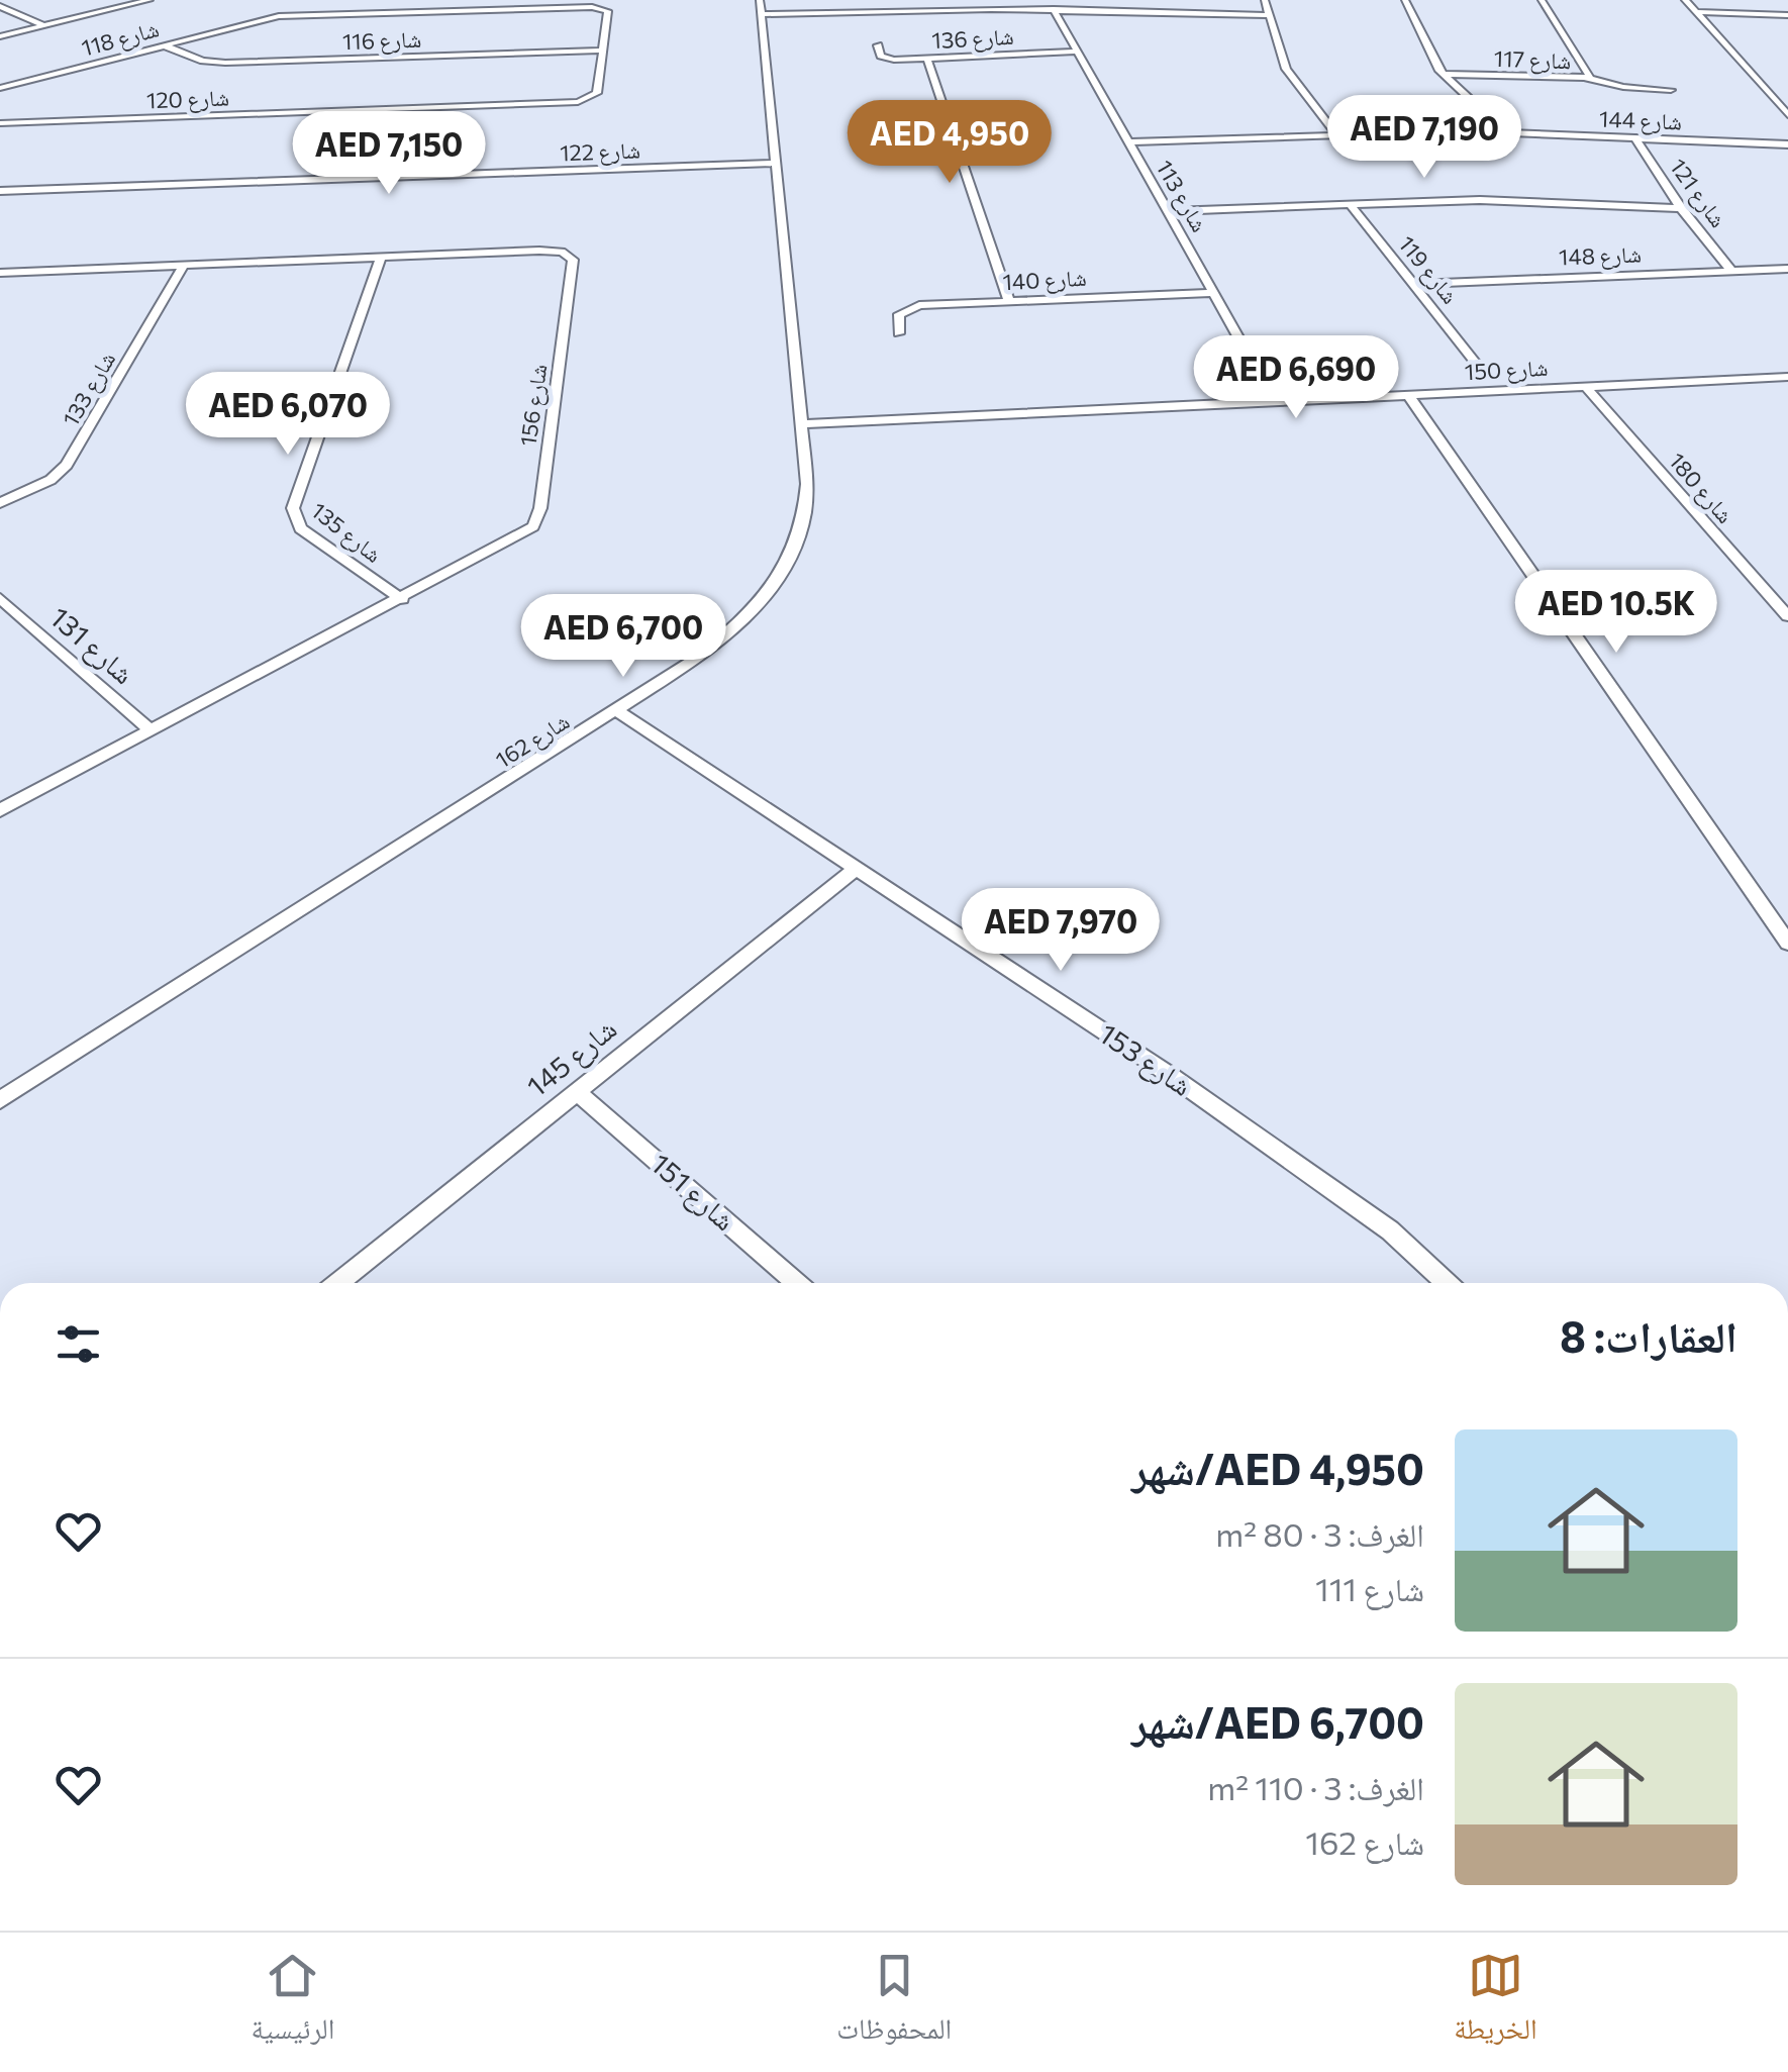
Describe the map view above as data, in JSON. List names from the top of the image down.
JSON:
{
  "streets": {
    "street": [
      "شارع 118",
      "شارع 136",
      "شارع 116",
      "شارع 117",
      "شارع 120",
      "شارع 144",
      "شارع 122",
      "شارع 121",
      "شارع 113",
      "شارع 148",
      "شارع 119",
      "شارع 140",
      "شارع 150",
      "شارع 133",
      "شارع 156",
      "شارع 180",
      "شارع 135",
      "شارع 131",
      "شارع 162",
      "شارع 145",
      "شارع 153",
      "شارع 151"
    ]
  },
  "crossings": [
    ["شارع 118", "شارع 116"],
    ["شارع 118", "شارع 120"],
    ["شارع 136", "شارع 113"],
    ["شارع 116", "شارع 120"],
    ["شارع 144", "شارع 121"],
    ["شارع 144", "شارع 113"],
    ["شارع 122", "شارع 162"],
    ["شارع 121", "شارع 148"],
    ["شارع 113", "شارع 140"],
    ["شارع 113", "شارع 150"],
    ["شارع 148", "شارع 119"],
    ["شارع 150", "شارع 180"],
    ["شارع 150", "شارع 162"],
    ["شارع 133", "شارع 156"],
    ["شارع 156", "شارع 135"],
    ["شارع 156", "شارع 131"],
    ["شارع 162", "شارع 153"],
    ["شارع 145", "شارع 153"],
    ["شارع 145", "شارع 151"]
  ],
  "page": {
    "price": [
      "AED 7,190",
      "AED 4,950",
      "AED 7,150",
      "AED 6,690",
      "AED 6,070",
      "AED 10.5K",
      "AED 6,700",
      "AED 7,970"
    ],
    "heading": "العقارات: 8",
    "list": [
      {
        "name": "AED 4,950/شهر",
        "note": "الغرف: 3 · 80 m² · شارع 111"
      },
      {
        "name": "AED 6,700/شهر",
        "note": "الغرف: 3 · 110 m² · شارع 162"
      }
    ],
    "tabs": ["الخريطة", "المحفوظات", "الرئيسية"]
  }
}
